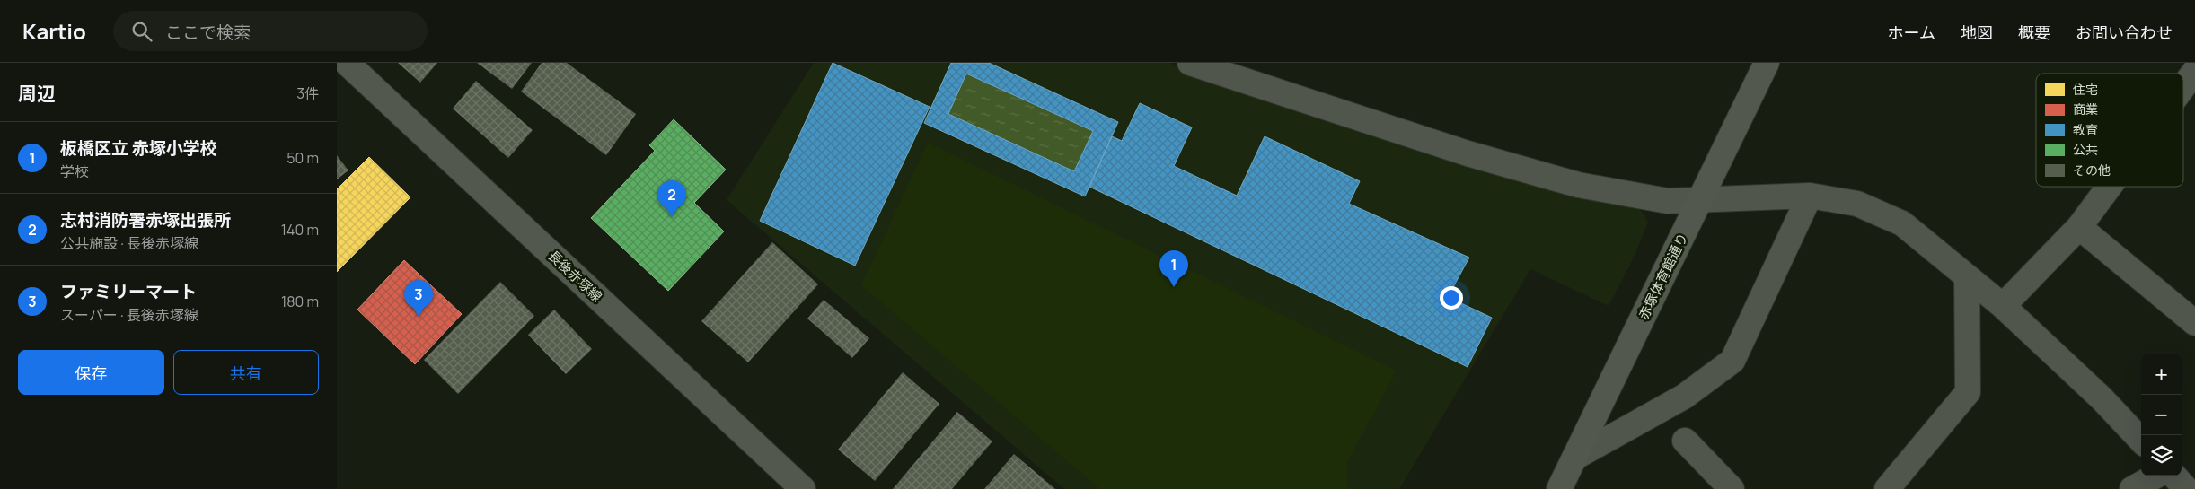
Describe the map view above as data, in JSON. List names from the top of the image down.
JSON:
{
  "streets": {
    "main road": ["長後赤塚線", "赤塚体育館通り"]
  },
  "legend": [
    "住宅",
    "商業",
    "教育",
    "公共",
    "その他"
  ],
  "page": {
    "header": "Kartio",
    "search": "ここで検索",
    "nav": [
      "ホーム",
      "地図",
      "概要",
      "お問い合わせ"
    ],
    "heading": ["周辺", "3件"],
    "list": [
      {
        "mark": "1",
        "name": "板橋区立 赤塚小学校",
        "note": "学校",
        "value": "50 m"
      },
      {
        "mark": "2",
        "name": "志村消防署赤塚出張所",
        "note": "公共施設 · 長後赤塚線",
        "value": "140 m"
      },
      {
        "mark": "3",
        "name": "ファミリーマート",
        "note": "スーパー · 長後赤塚線",
        "value": "180 m"
      }
    ],
    "pins": ["2", "1", "3"],
    "buttons": ["保存", "共有"],
    "map_buttons": ["+", "−"]
  }
}
